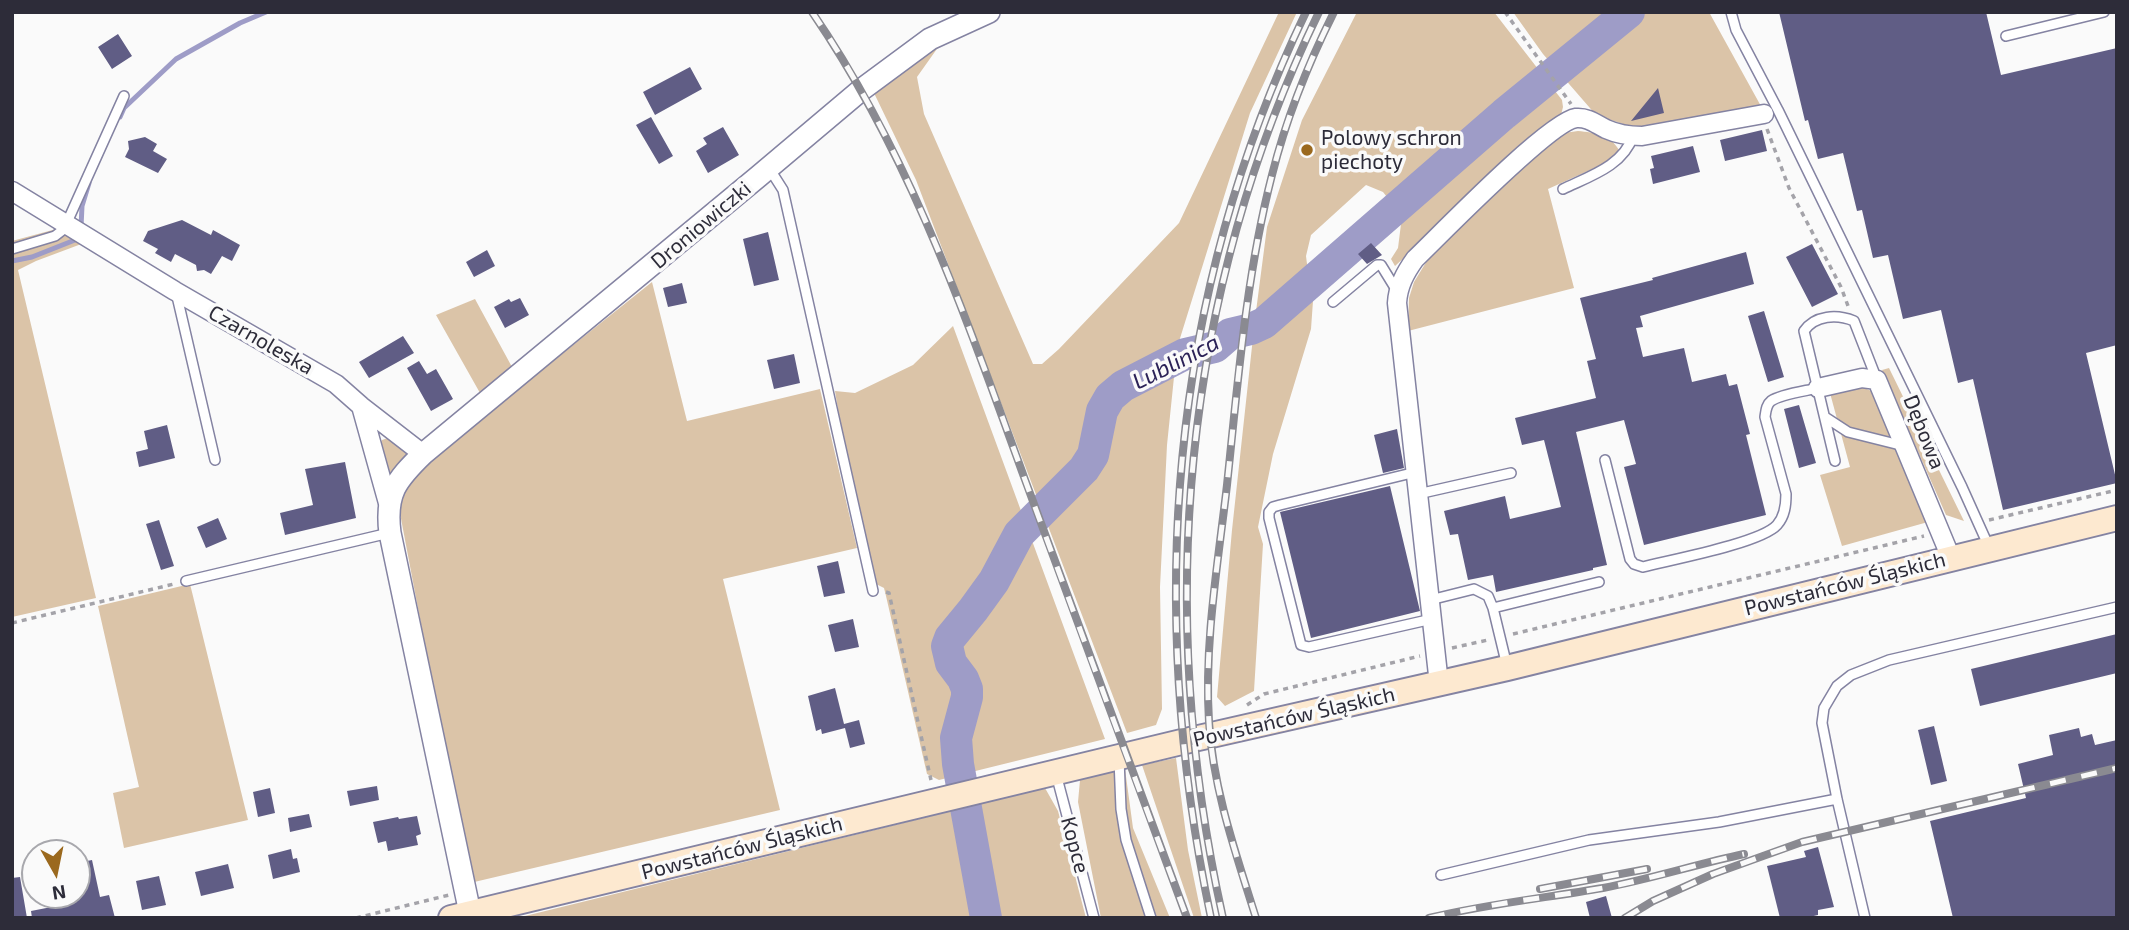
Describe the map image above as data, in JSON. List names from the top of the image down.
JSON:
{
  "streets": {
    "main road": ["Powstańców Śląskich"],
    "street": ["Droniowiczki", "Czarnoleska", "Dębowa"],
    "lane": ["Kopce"]
  },
  "crossings": [
    ["Droniowiczki", "Czarnoleska"],
    ["Dębowa", "Powstańców Śląskich"],
    ["Powstańców Śląskich", "Kopce"]
  ],
  "water": ["Lublinica"],
  "places": ["Polowy schron piechoty"],
  "north": "bottom"
}
